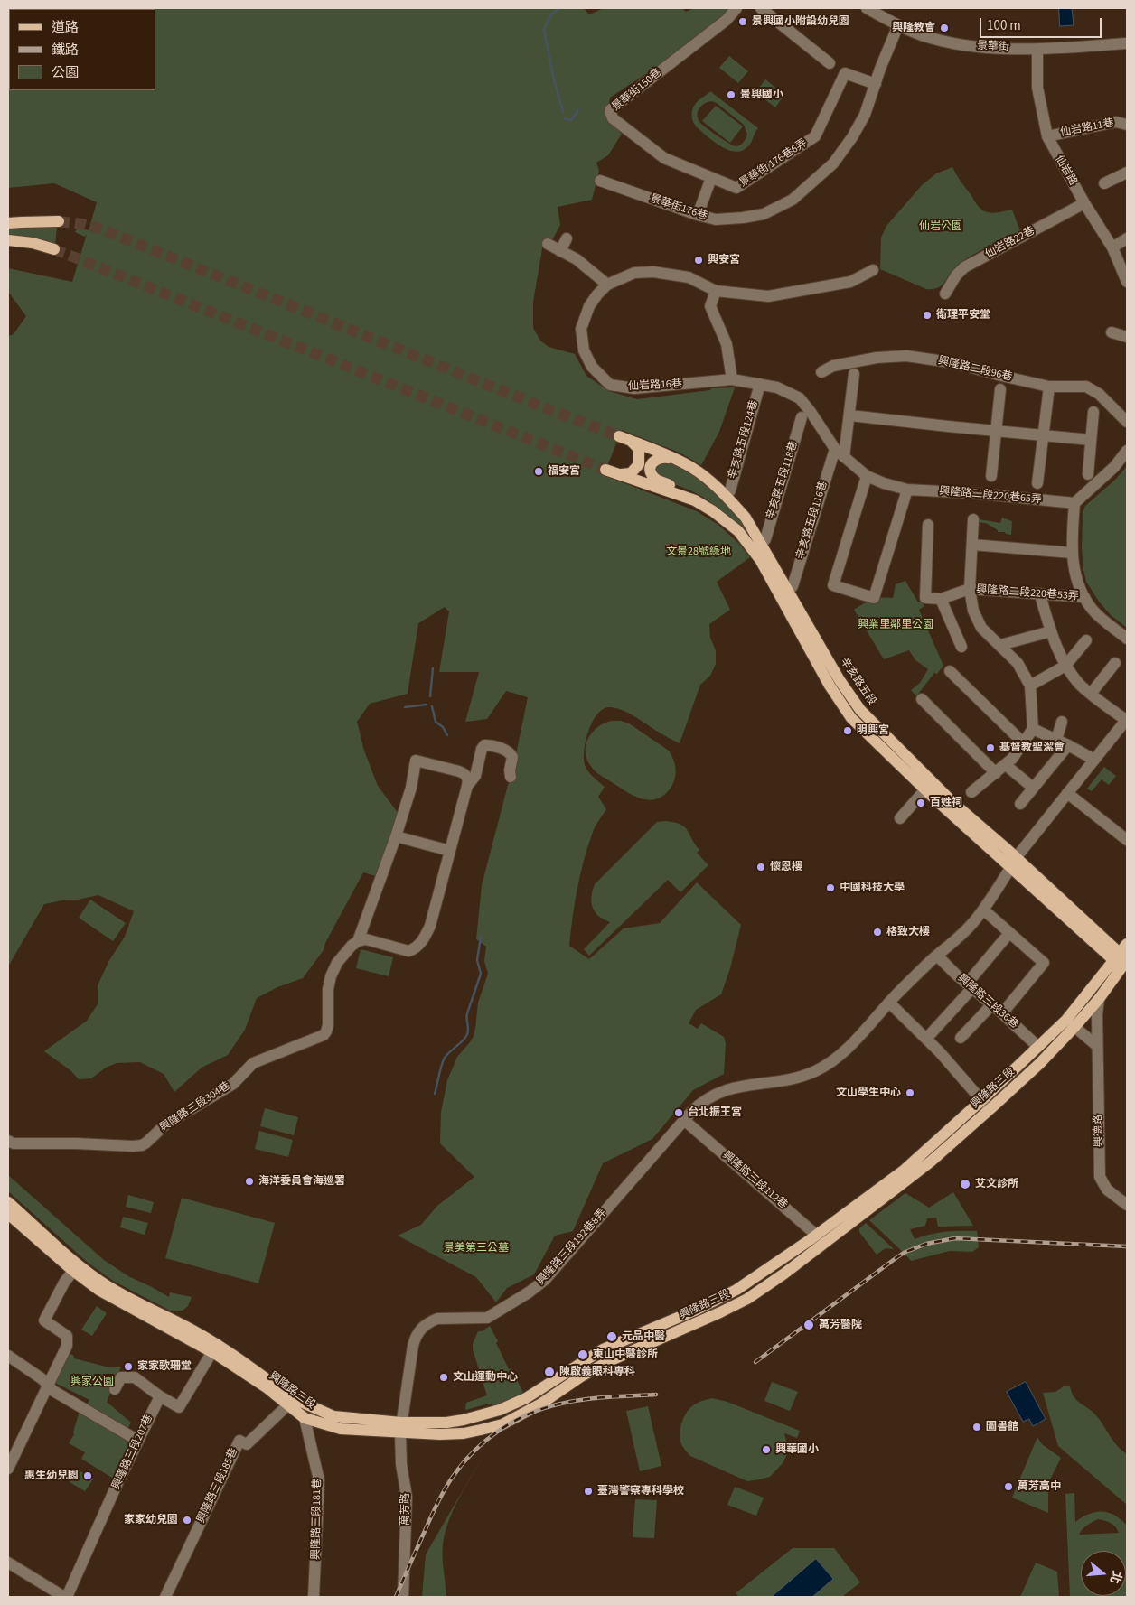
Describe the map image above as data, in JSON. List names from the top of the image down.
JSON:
{
  "streets": {
    "main road": ["辛亥路五段", "興隆路三段"],
    "street": [
      "景華街",
      "景華街150巷",
      "仙岩路11巷",
      "景華街 176巷6弄",
      "仙岩路",
      "景華街176巷",
      "仙岩路22巷",
      "興隆路二段96巷",
      "仙岩路16巷",
      "辛亥路五段124巷",
      "辛亥路五段118巷",
      "興隆路二段220巷65弄",
      "辛亥路五段116巷",
      "興隆路二段220巷53弄",
      "興隆路三段36巷",
      "興隆路三段304巷",
      "興德路",
      "興隆路三段112巷",
      "興隆路三段192巷8弄",
      "興隆路三段207巷",
      "興隆路三段185巷",
      "萬芳路",
      "興隆路三段181巷"
    ]
  },
  "crossings": [
    ["景華街", "仙岩路"],
    ["景華街", "景華街176巷"],
    ["景華街150巷", "景華街 176巷6弄"],
    ["仙岩路11巷", "仙岩路"],
    ["景華街 176巷6弄", "景華街176巷"],
    ["仙岩路", "仙岩路22巷"],
    ["辛亥路五段124巷", "辛亥路五段"],
    ["辛亥路五段118巷", "辛亥路五段"],
    ["辛亥路五段116巷", "辛亥路五段"],
    ["辛亥路五段", "興隆路三段"],
    ["辛亥路五段", "興隆路三段192巷8弄"],
    ["興隆路三段36巷", "興隆路三段"],
    ["興隆路三段36巷", "興隆路三段192巷8弄"],
    ["興隆路三段", "興德路"],
    ["興隆路三段", "興隆路三段112巷"],
    ["興隆路三段", "興隆路三段192巷8弄"],
    ["興隆路三段", "興隆路三段185巷"],
    ["興隆路三段", "萬芳路"],
    ["興隆路三段", "興隆路三段181巷"],
    ["興隆路三段112巷", "興隆路三段192巷8弄"],
    ["興隆路三段192巷8弄", "萬芳路"]
  ],
  "parks": [
    "仙岩公園",
    "文景28號綠地",
    "興業里鄰里公園",
    "景美第三公墓",
    "興家公園"
  ],
  "places": [
    "景興國小附設幼兒園",
    "興隆教會",
    "景興國小",
    "興安宮",
    "衛理平安堂",
    "福安宮",
    "明興宮",
    "基督教聖潔會",
    "百姓祠",
    "懷恩樓",
    "中國科技大學",
    "格致大樓",
    "文山學生中心",
    "台北振王宮",
    "海洋委員會海巡署",
    "艾文診所",
    "萬芳醫院",
    "元品中醫",
    "東山中醫診所",
    "家家歌珊堂",
    "陳啟義眼科專科",
    "文山運動中心",
    "圖書館",
    "興華國小",
    "惠生幼兒園",
    "萬芳高中",
    "臺灣警察專科學校",
    "家家幼兒園"
  ],
  "legend": ["道路", "鐵路", "公園"],
  "scale_bar": "100 m",
  "north": "right"
}
